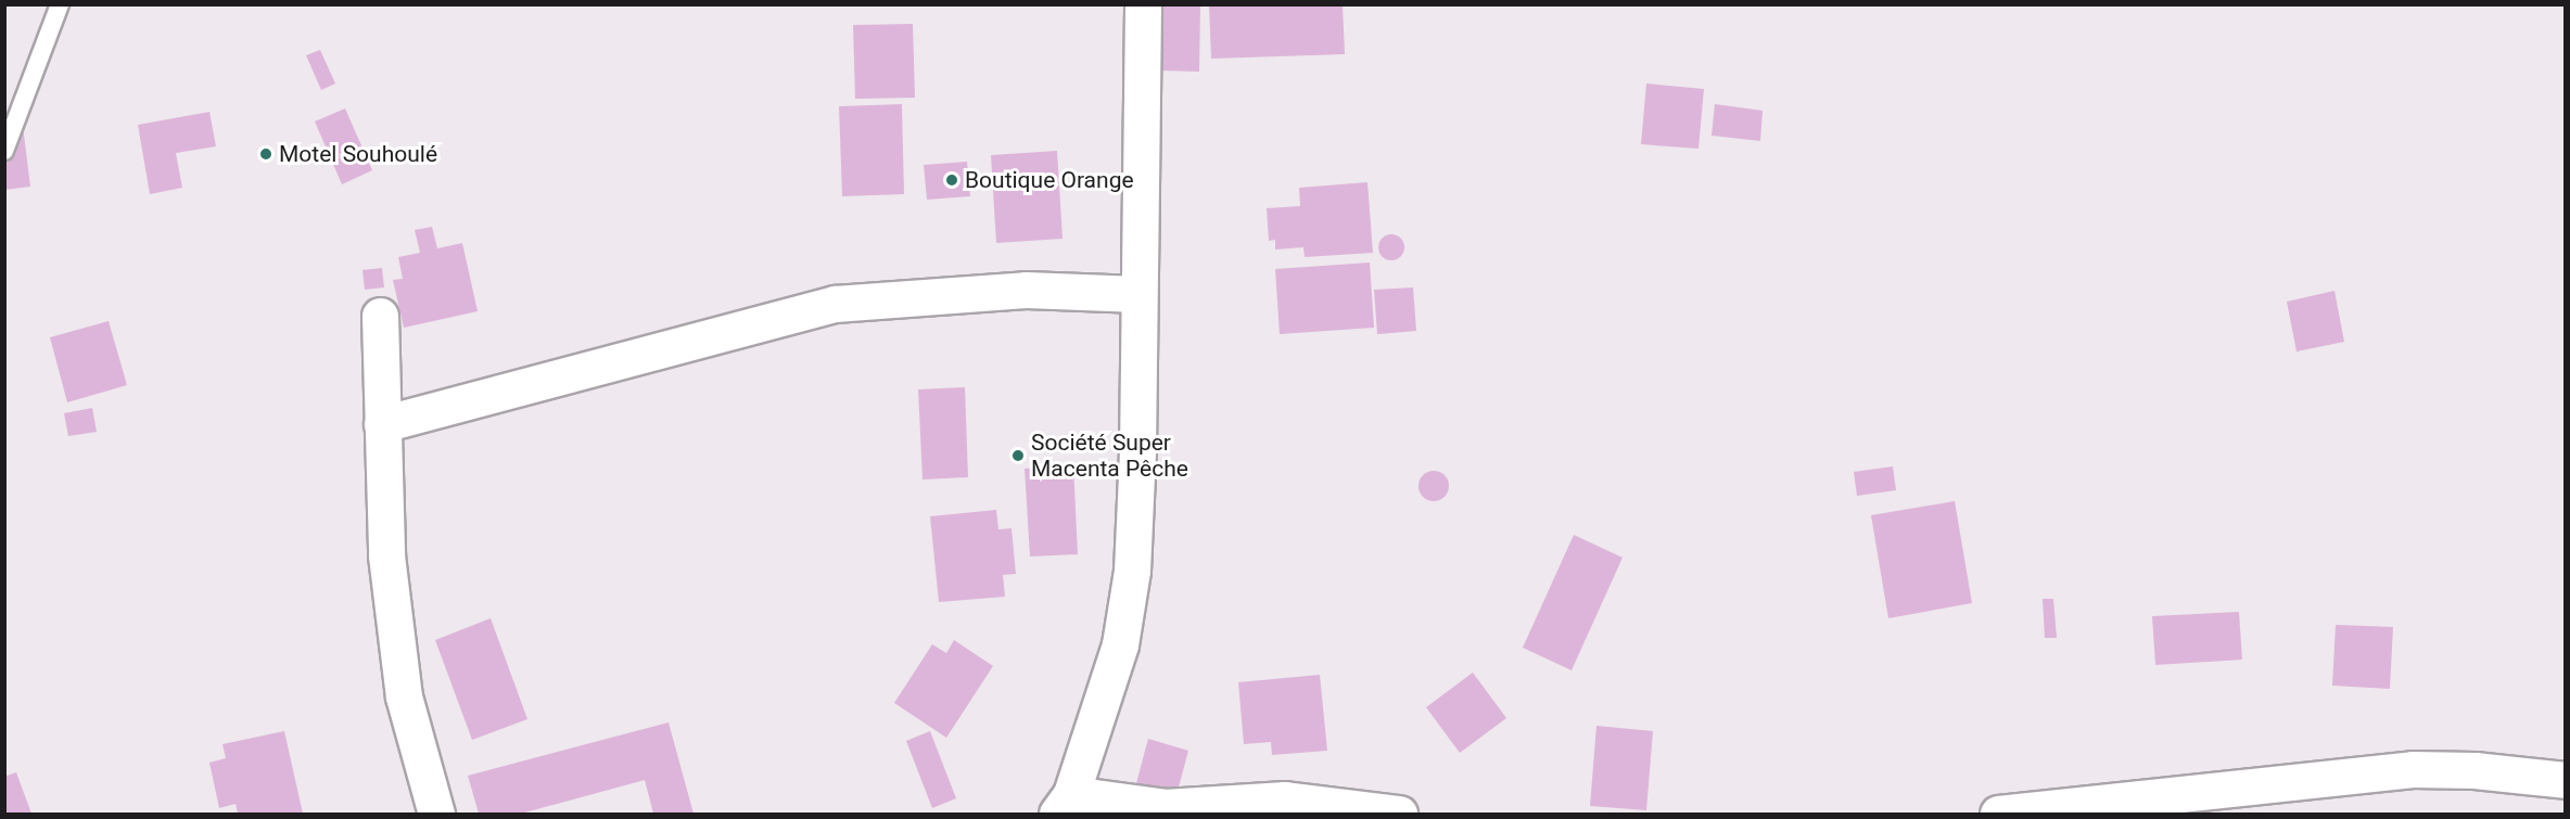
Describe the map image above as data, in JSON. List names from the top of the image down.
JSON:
{
  "places": ["Motel Souhoulé", "Boutique Orange", "Société Super Macenta Pêche"]
}
